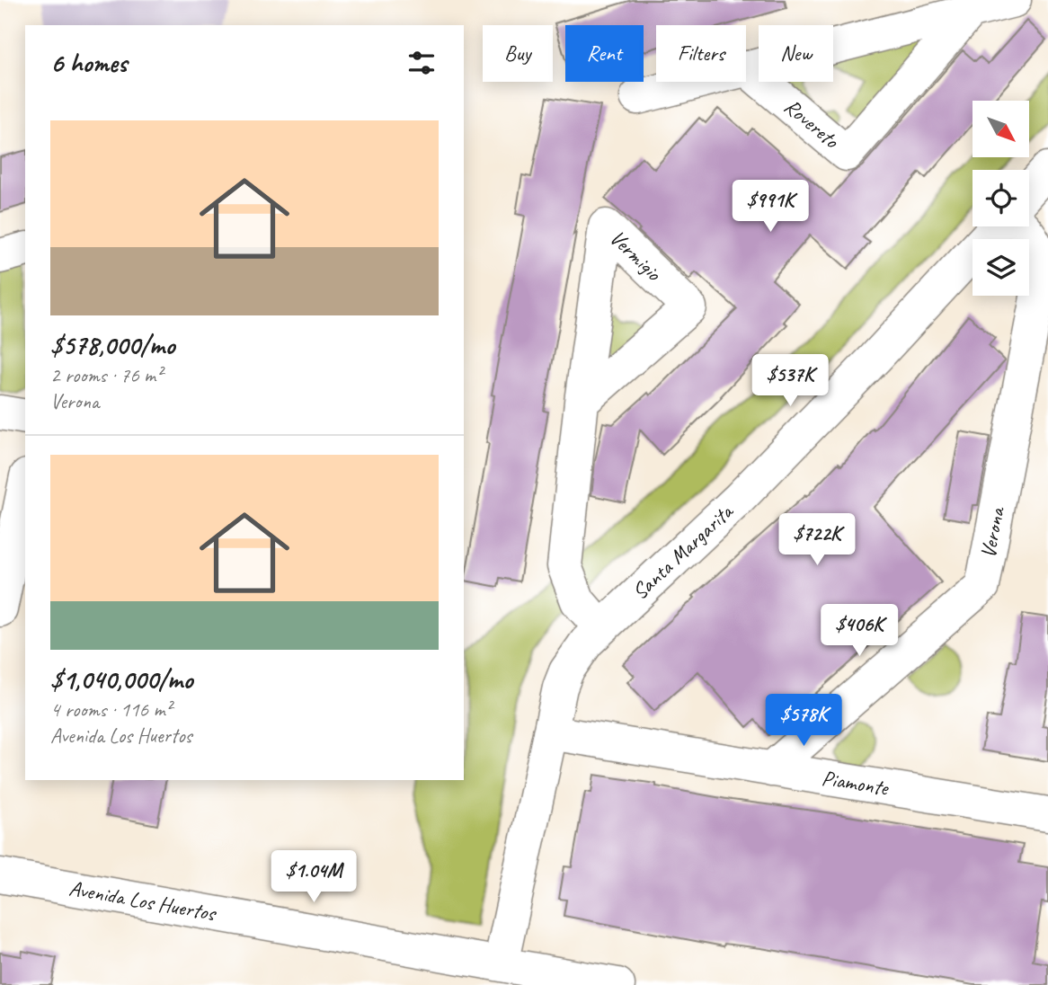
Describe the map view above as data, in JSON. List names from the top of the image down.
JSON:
{
  "streets": {
    "street": [
      "Rovereto",
      "Vermigio",
      "Verona",
      "Santa Margarita",
      "Piamonte",
      "Avenida Los Huertos"
    ]
  },
  "crossings": [
    ["Vermigio", "Santa Margarita"],
    ["Verona", "Piamonte"],
    ["Santa Margarita", "Piamonte"],
    ["Santa Margarita", "Avenida Los Huertos"]
  ],
  "north": "bottom right",
  "page": {
    "chip": [
      "Buy",
      "Rent",
      "Filters",
      "New"
    ],
    "heading": "6 homes",
    "list": [
      {
        "name": "$578,000/mo",
        "note": "2 rooms · 76 m² · Verona"
      },
      {
        "name": "$1,040,000/mo",
        "note": "4 rooms · 116 m² · Avenida Los Huertos"
      }
    ],
    "price": [
      "$991K",
      "$537K",
      "$722K",
      "$406K",
      "$578K",
      "$1.04M"
    ]
  }
}
